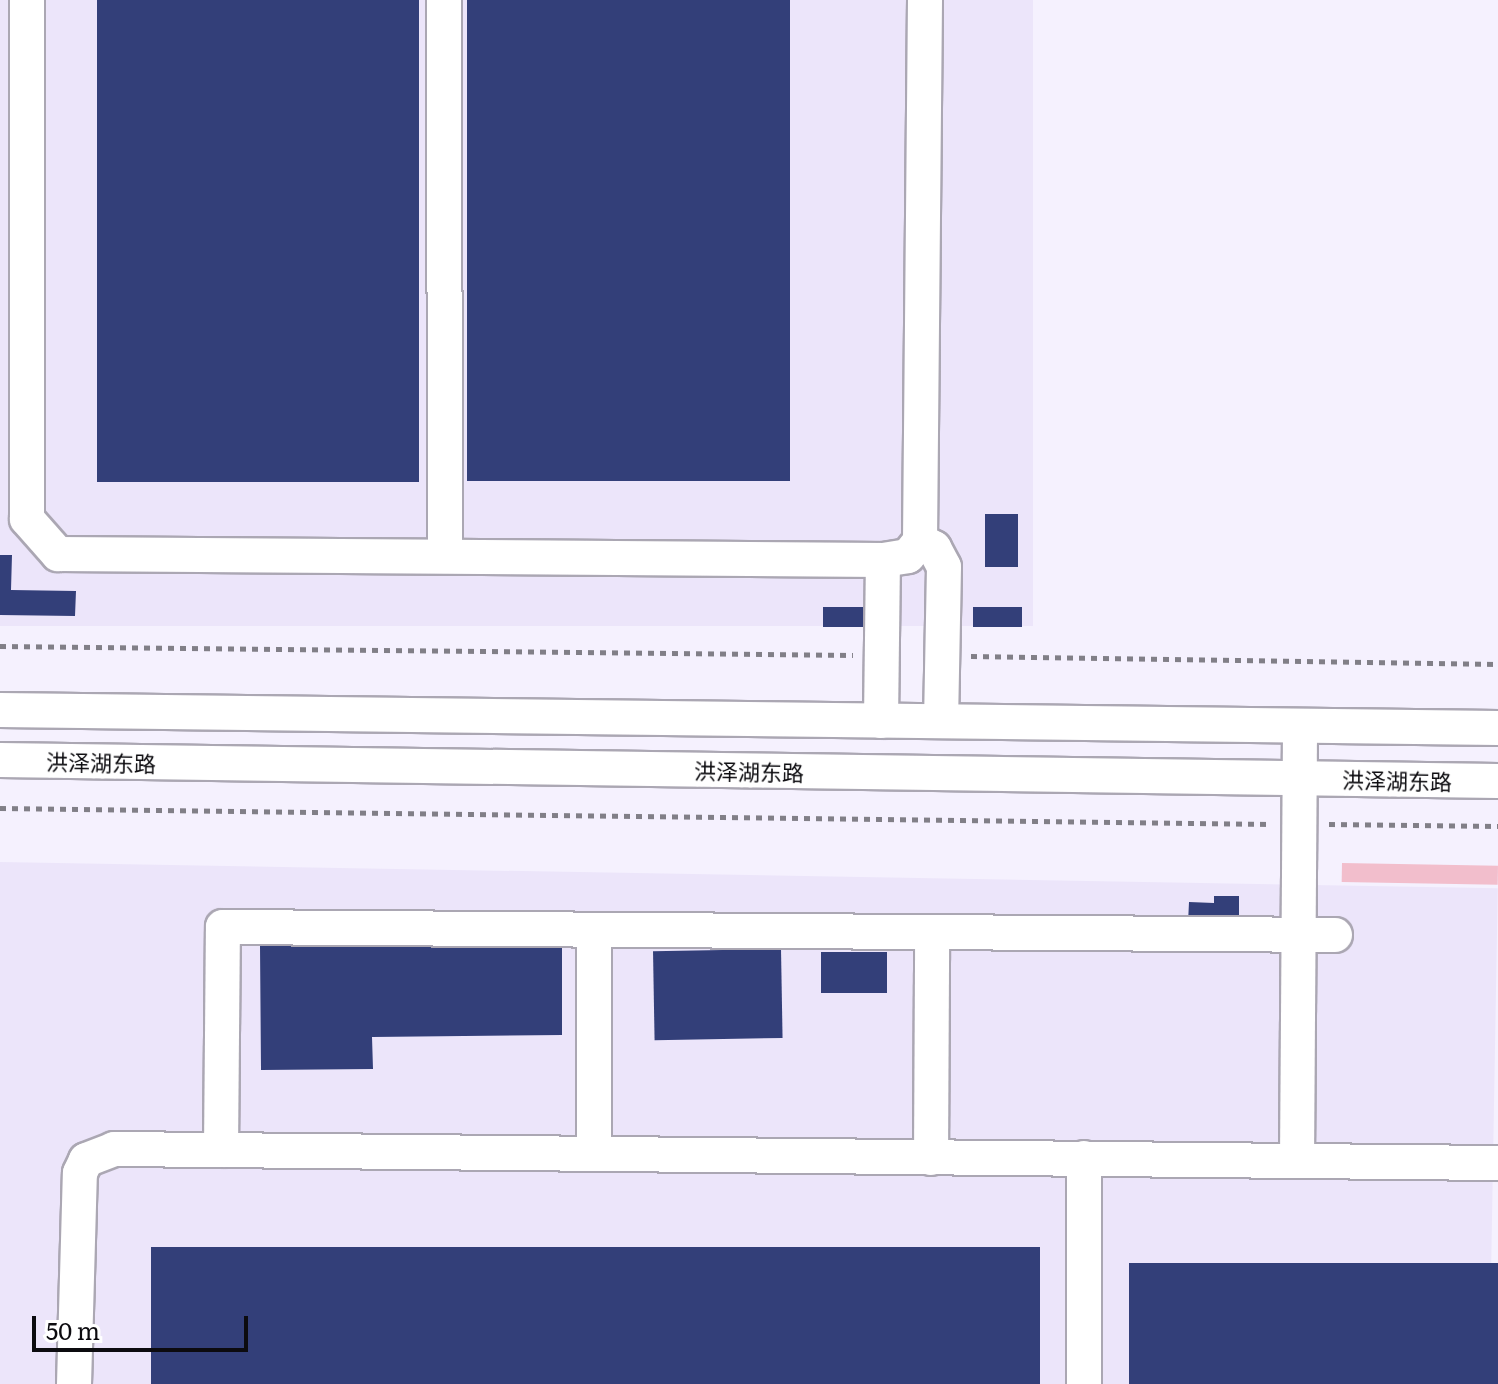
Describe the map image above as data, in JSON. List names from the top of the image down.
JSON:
{
  "streets": {
    "street": ["洪泽湖东路"]
  },
  "scale_bar": "50 m"
}
